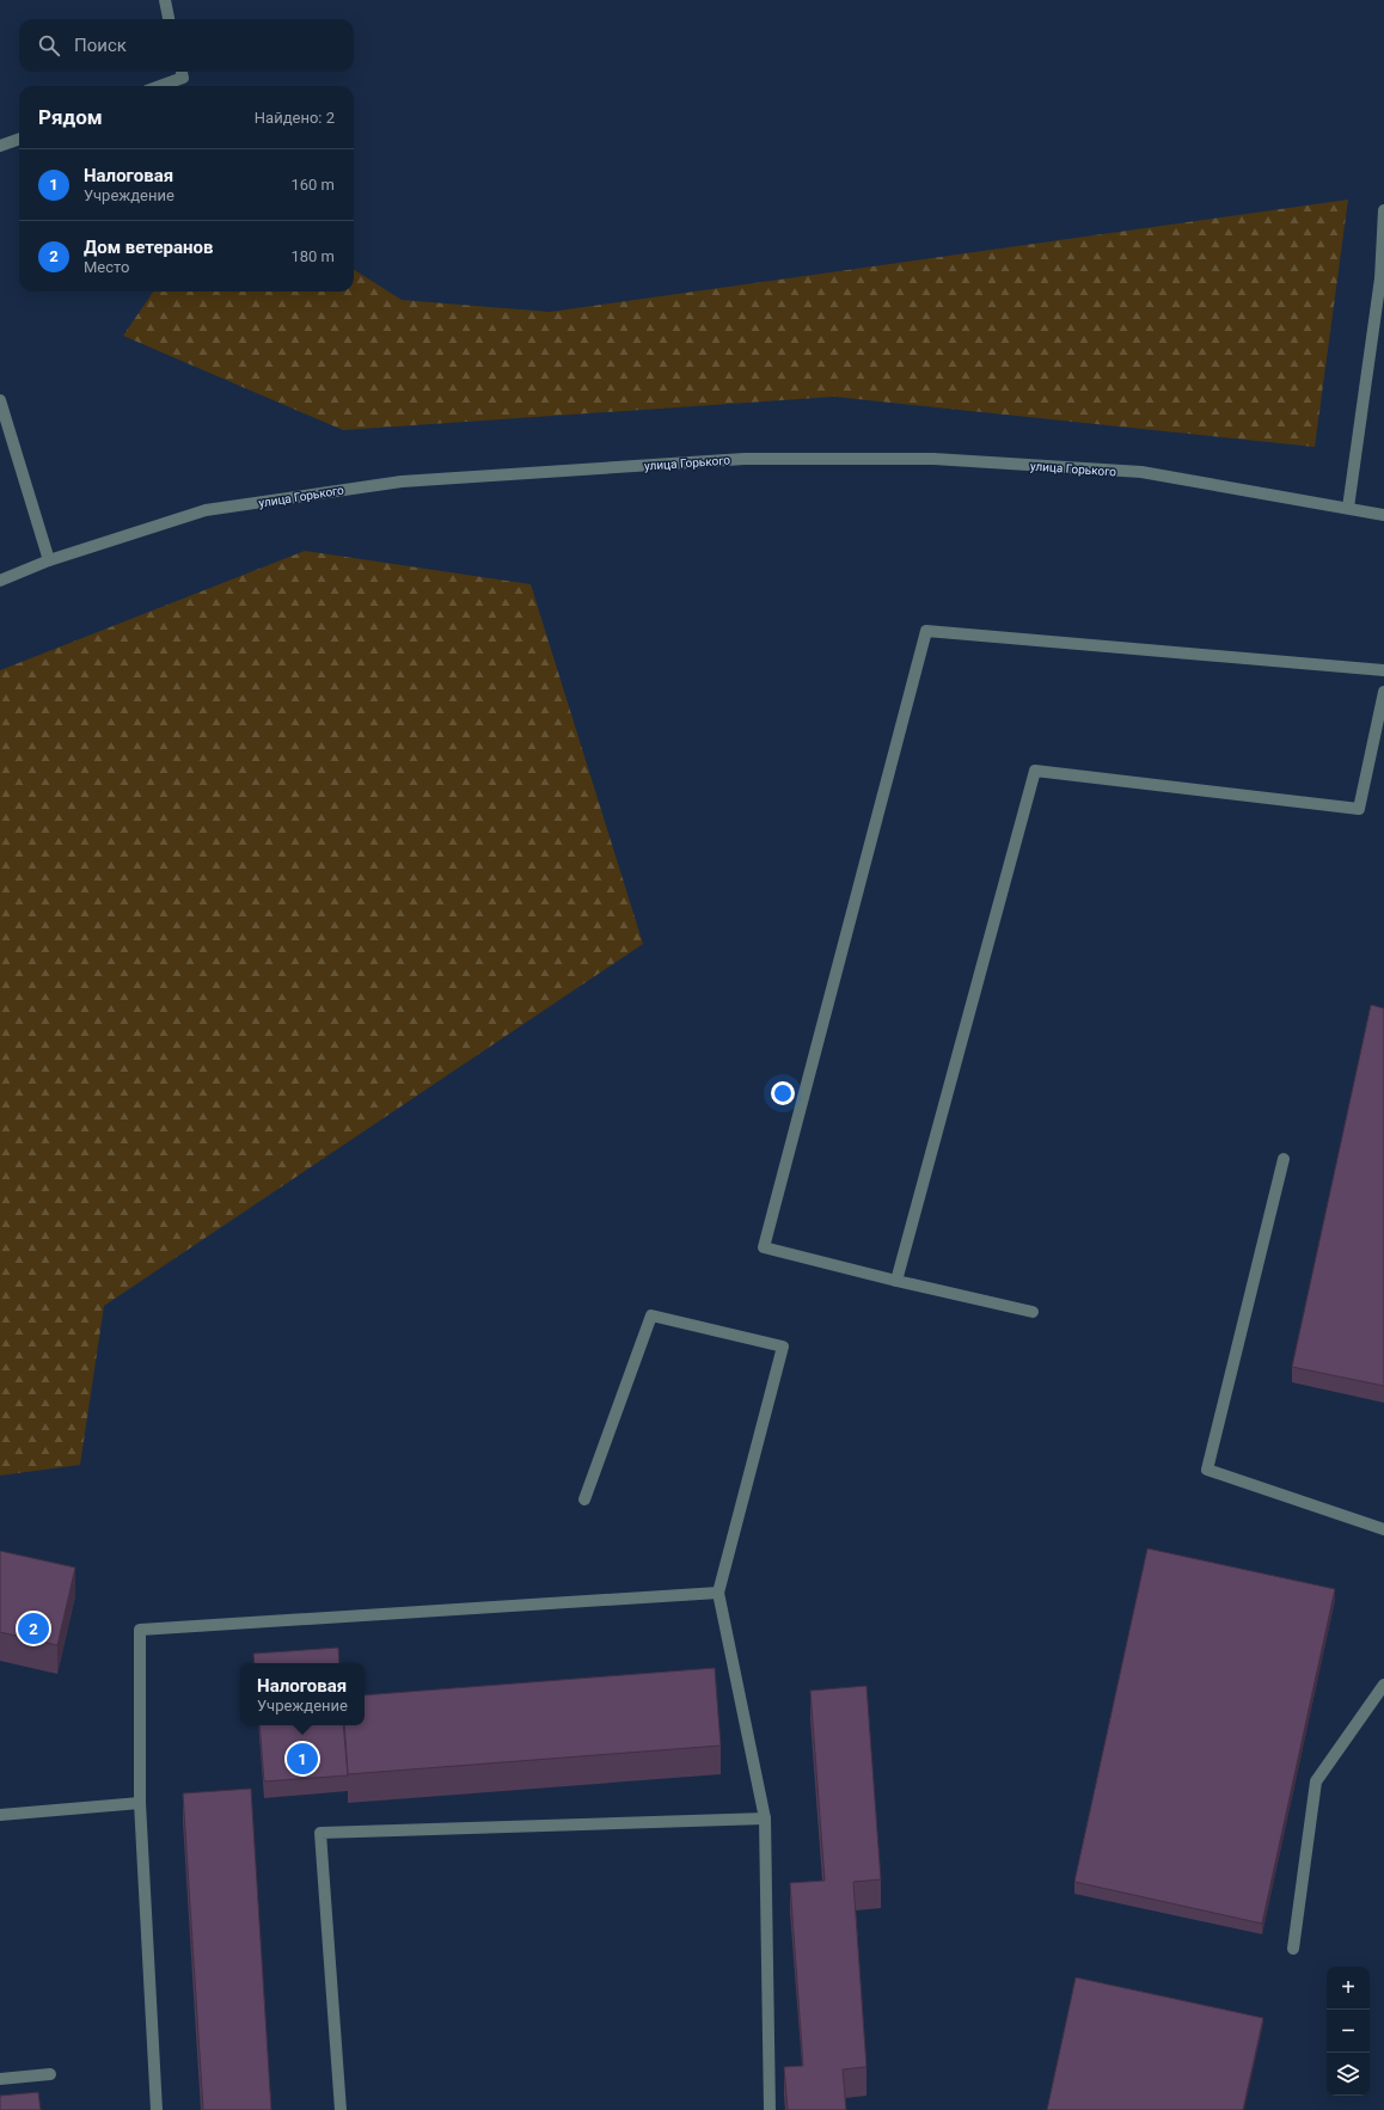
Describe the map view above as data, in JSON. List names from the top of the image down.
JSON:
{
  "streets": {
    "street": ["улица Горького"]
  },
  "page": {
    "search": "Поиск",
    "heading": ["Рядом", "Найдено: 2"],
    "list": [
      {
        "mark": "1",
        "name": "Налоговая",
        "note": "Учреждение",
        "value": "160 m"
      },
      {
        "mark": "2",
        "name": "Дом ветеранов",
        "note": "Место",
        "value": "180 m"
      }
    ],
    "pins": ["2", "1"],
    "popup": ["Налоговая", "Учреждение"],
    "map_buttons": ["+", "−"]
  }
}
